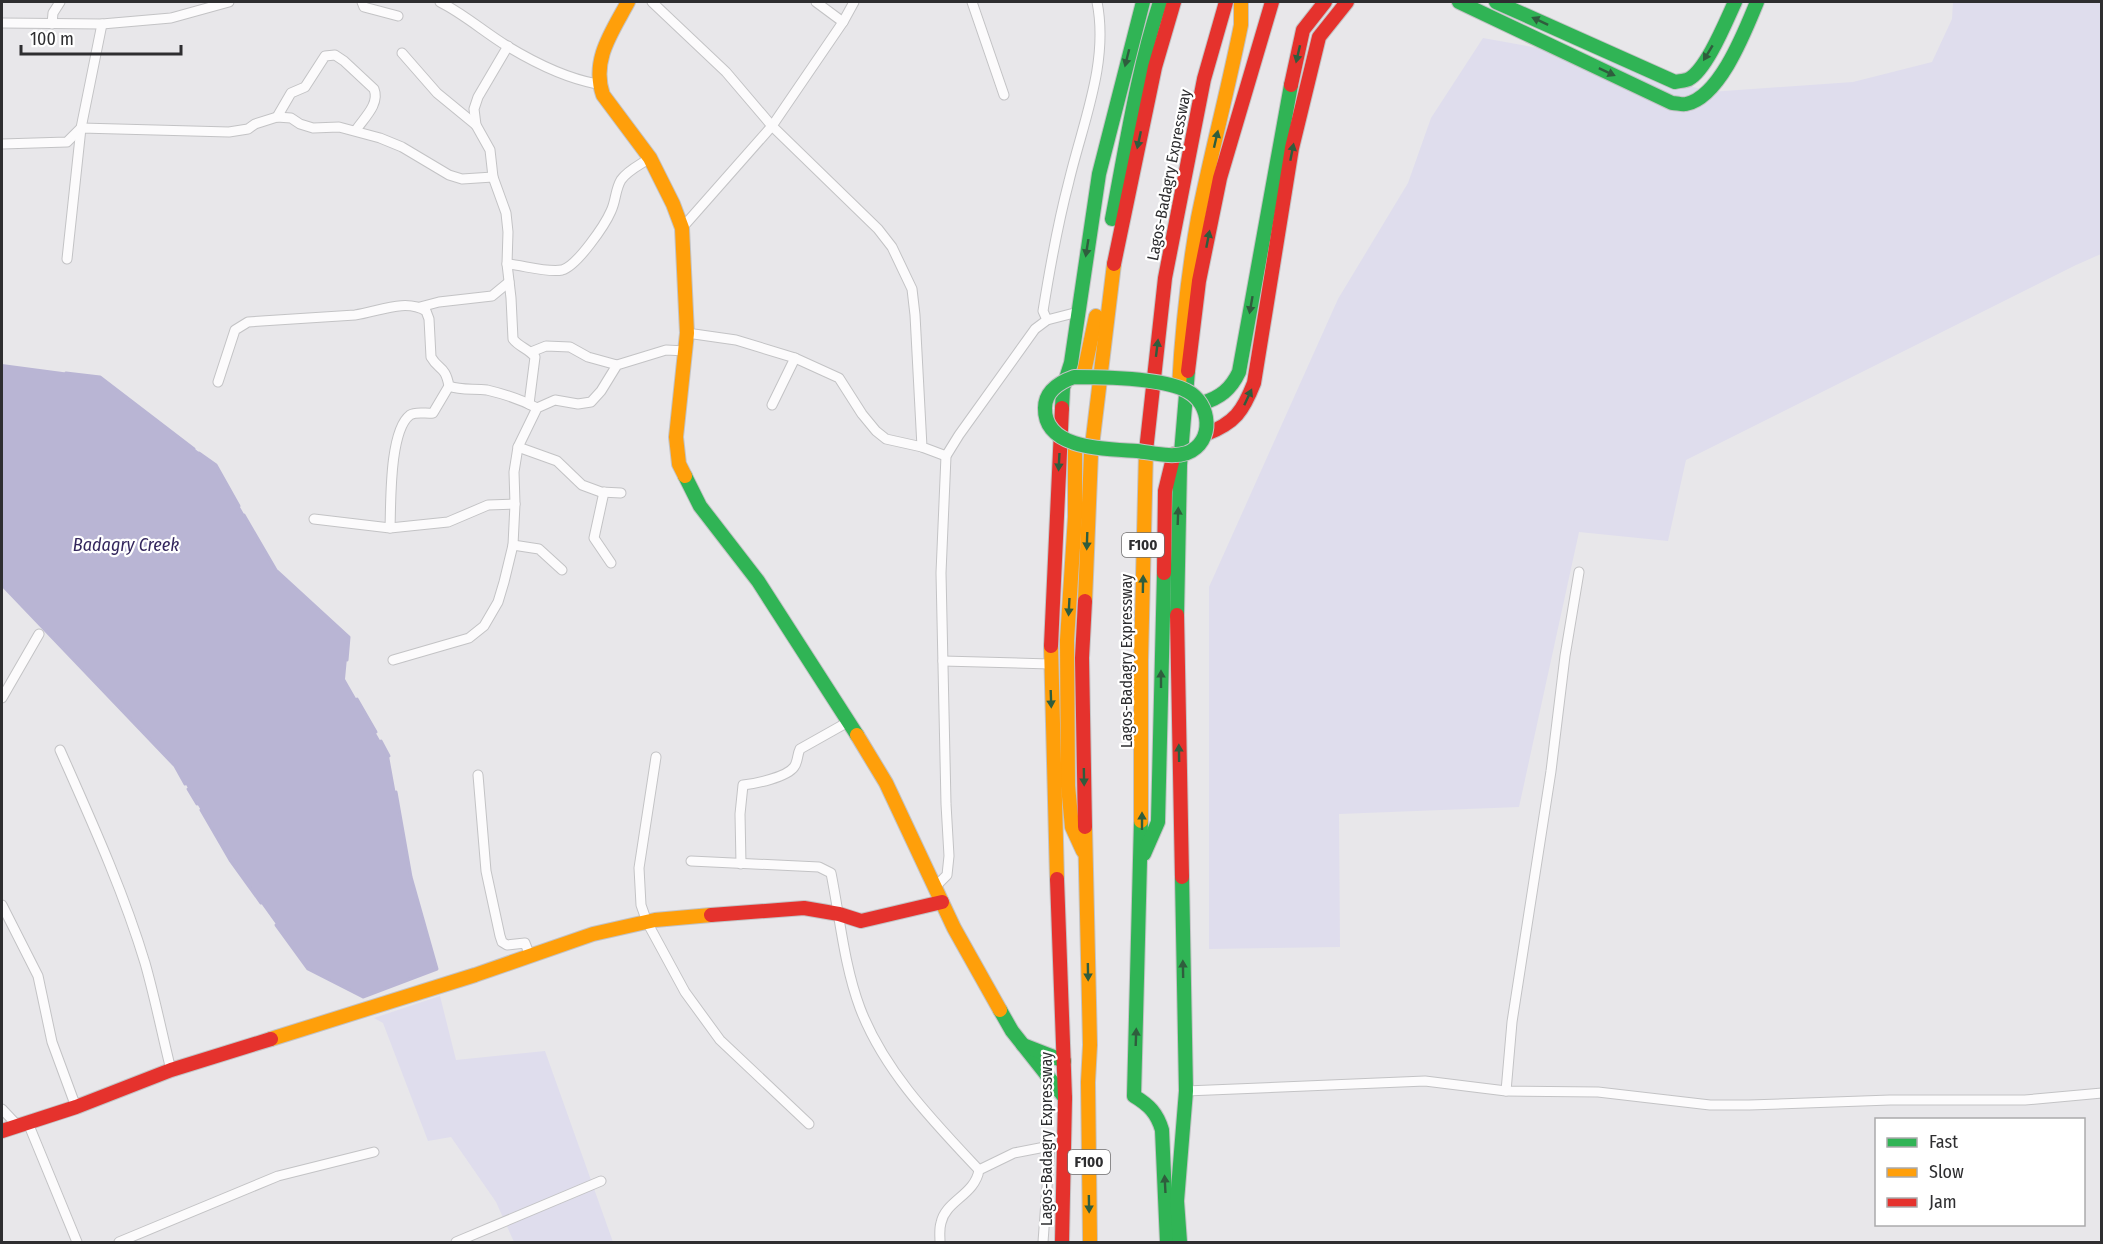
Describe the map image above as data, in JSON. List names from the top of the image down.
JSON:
{
  "streets": {
    "main road": ["Lagos-Badagry Expressway", "F100"]
  },
  "water": ["Badagry Creek"],
  "legend": ["Fast", "Slow", "Jam"],
  "scale_bar": "100 m"
}
